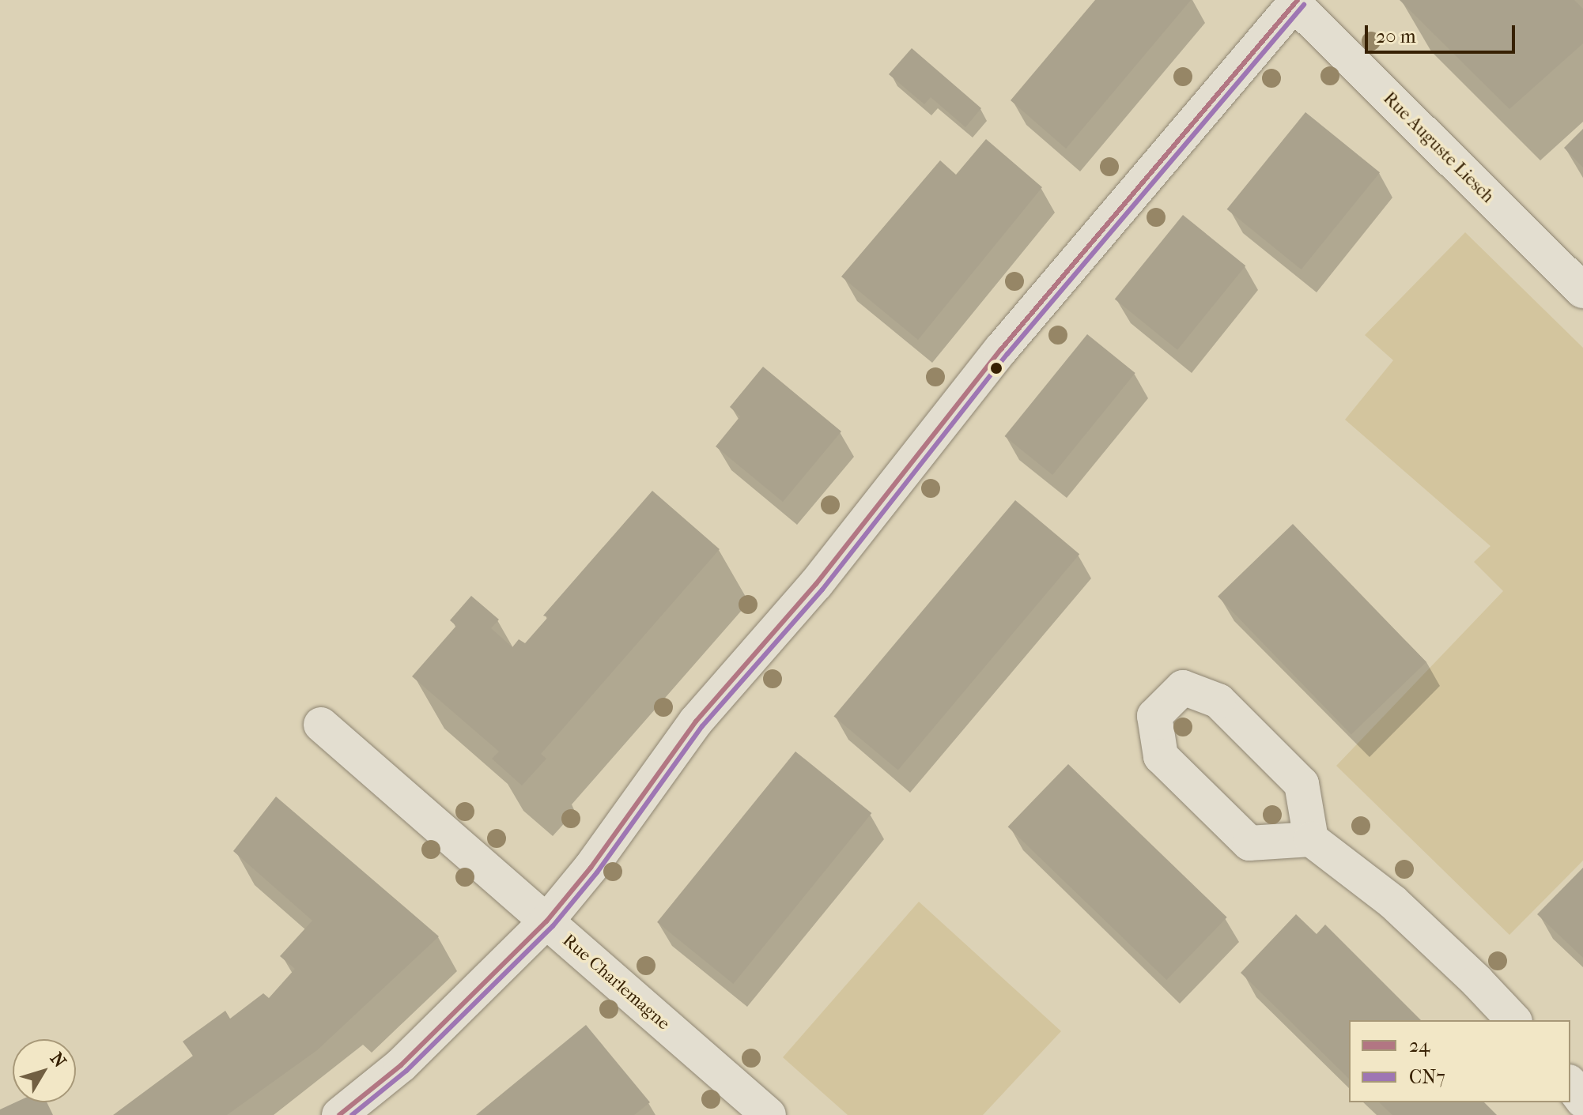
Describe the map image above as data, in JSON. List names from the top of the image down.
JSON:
{
  "streets": {
    "street": ["Rue Auguste Liesch", "Rue Charlemagne"]
  },
  "lines": ["transit line 24", "transit line CN7"],
  "legend": ["24", "CN7"],
  "scale_bar": "20 m",
  "north": "top right"
}
